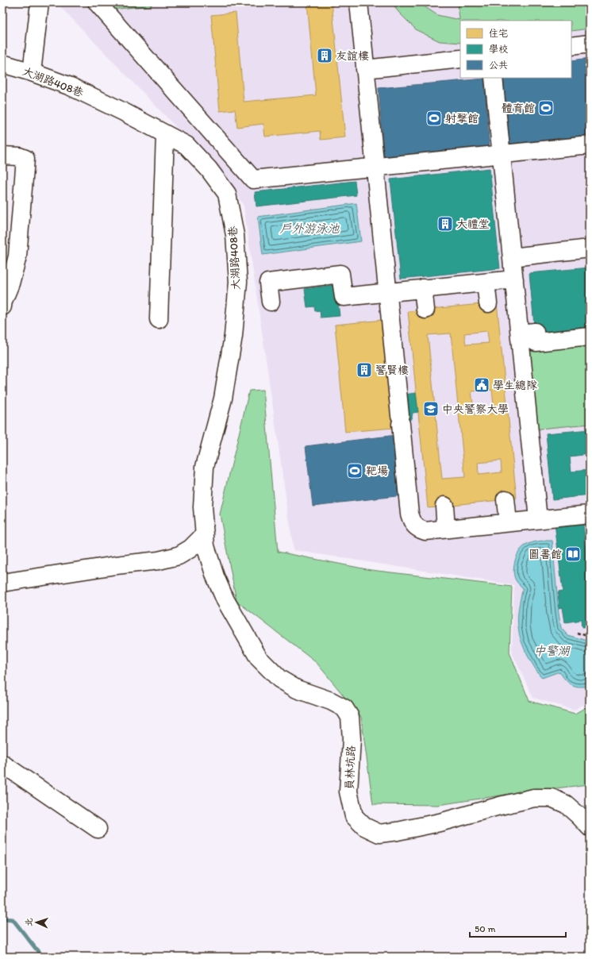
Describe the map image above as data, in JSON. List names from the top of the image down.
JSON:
{
  "streets": {
    "street": ["大湖路408巷", "員林坑路"]
  },
  "crossings": [
    ["大湖路408巷", "員林坑路"]
  ],
  "water": ["戶外游泳池", "中警湖"],
  "places": {
    "building": ["友誼樓", "大禮堂", "警賢樓"],
    "sports": ["體育館", "射撃館", "靶場"],
    "public building": ["學生總隊"],
    "school or university": ["中央警察大學"],
    "library": ["圖書館"]
  },
  "legend": ["住宅", "學校", "公共"],
  "scale_bar": "50 m",
  "north": "left"
}
